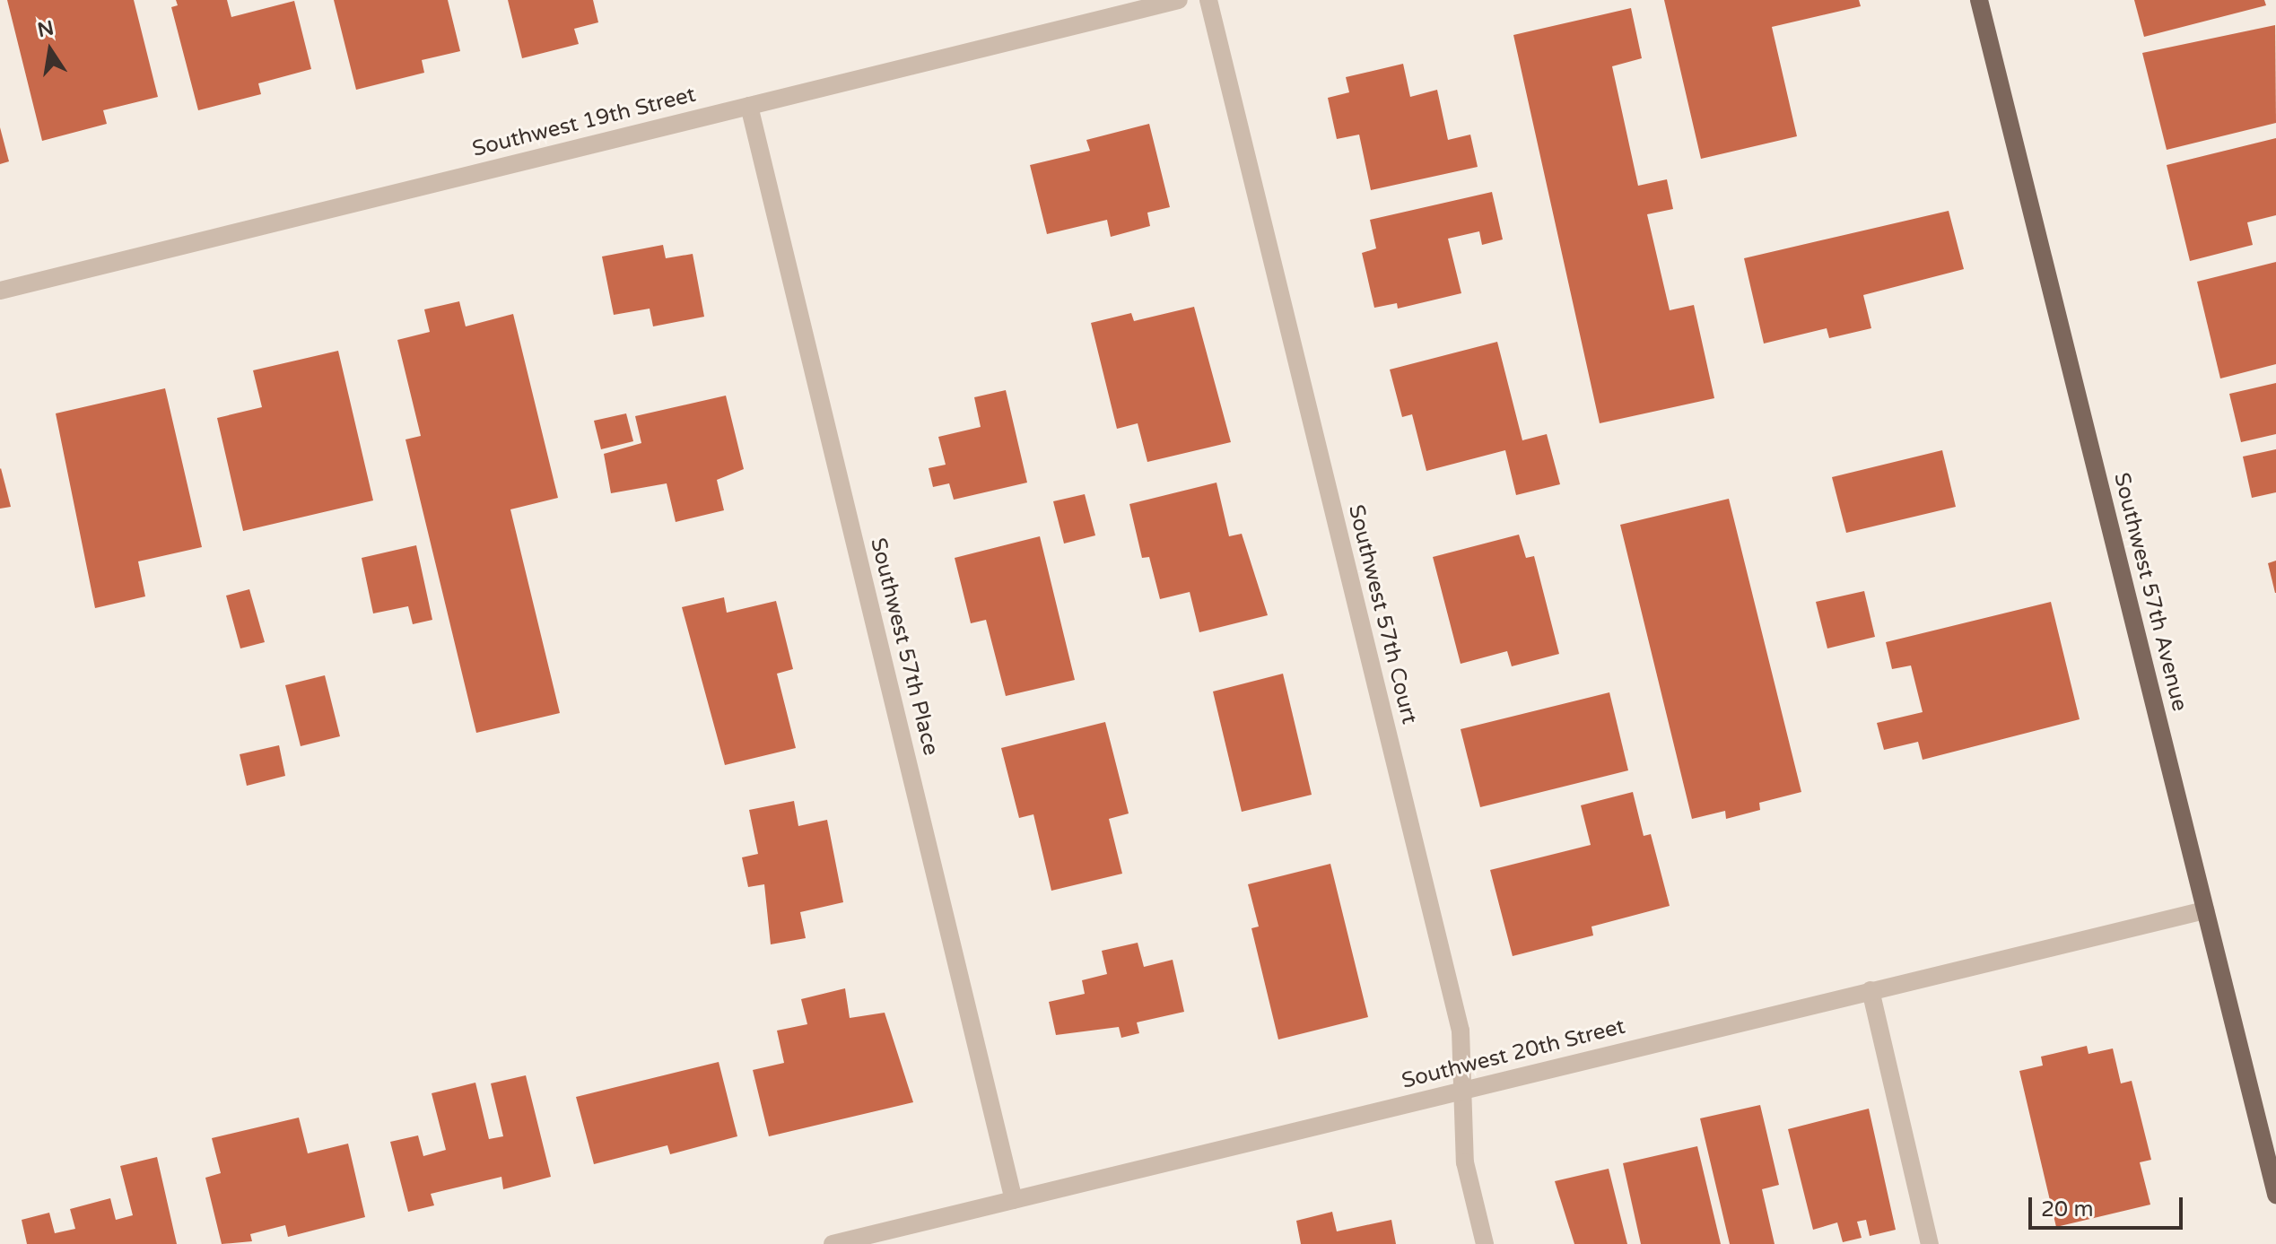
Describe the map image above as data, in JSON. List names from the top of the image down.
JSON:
{
  "streets": {
    "main road": ["Southwest 57th Avenue"],
    "street": [
      "Southwest 19th Street",
      "Southwest 57th Court",
      "Southwest 57th Place",
      "Southwest 20th Street"
    ]
  },
  "crossings": [
    ["Southwest 19th Street", "Southwest 57th Place"],
    ["Southwest 57th Avenue", "Southwest 20th Street"],
    ["Southwest 57th Court", "Southwest 20th Street"],
    ["Southwest 57th Place", "Southwest 20th Street"]
  ],
  "scale_bar": "20 m",
  "north": "top"
}
